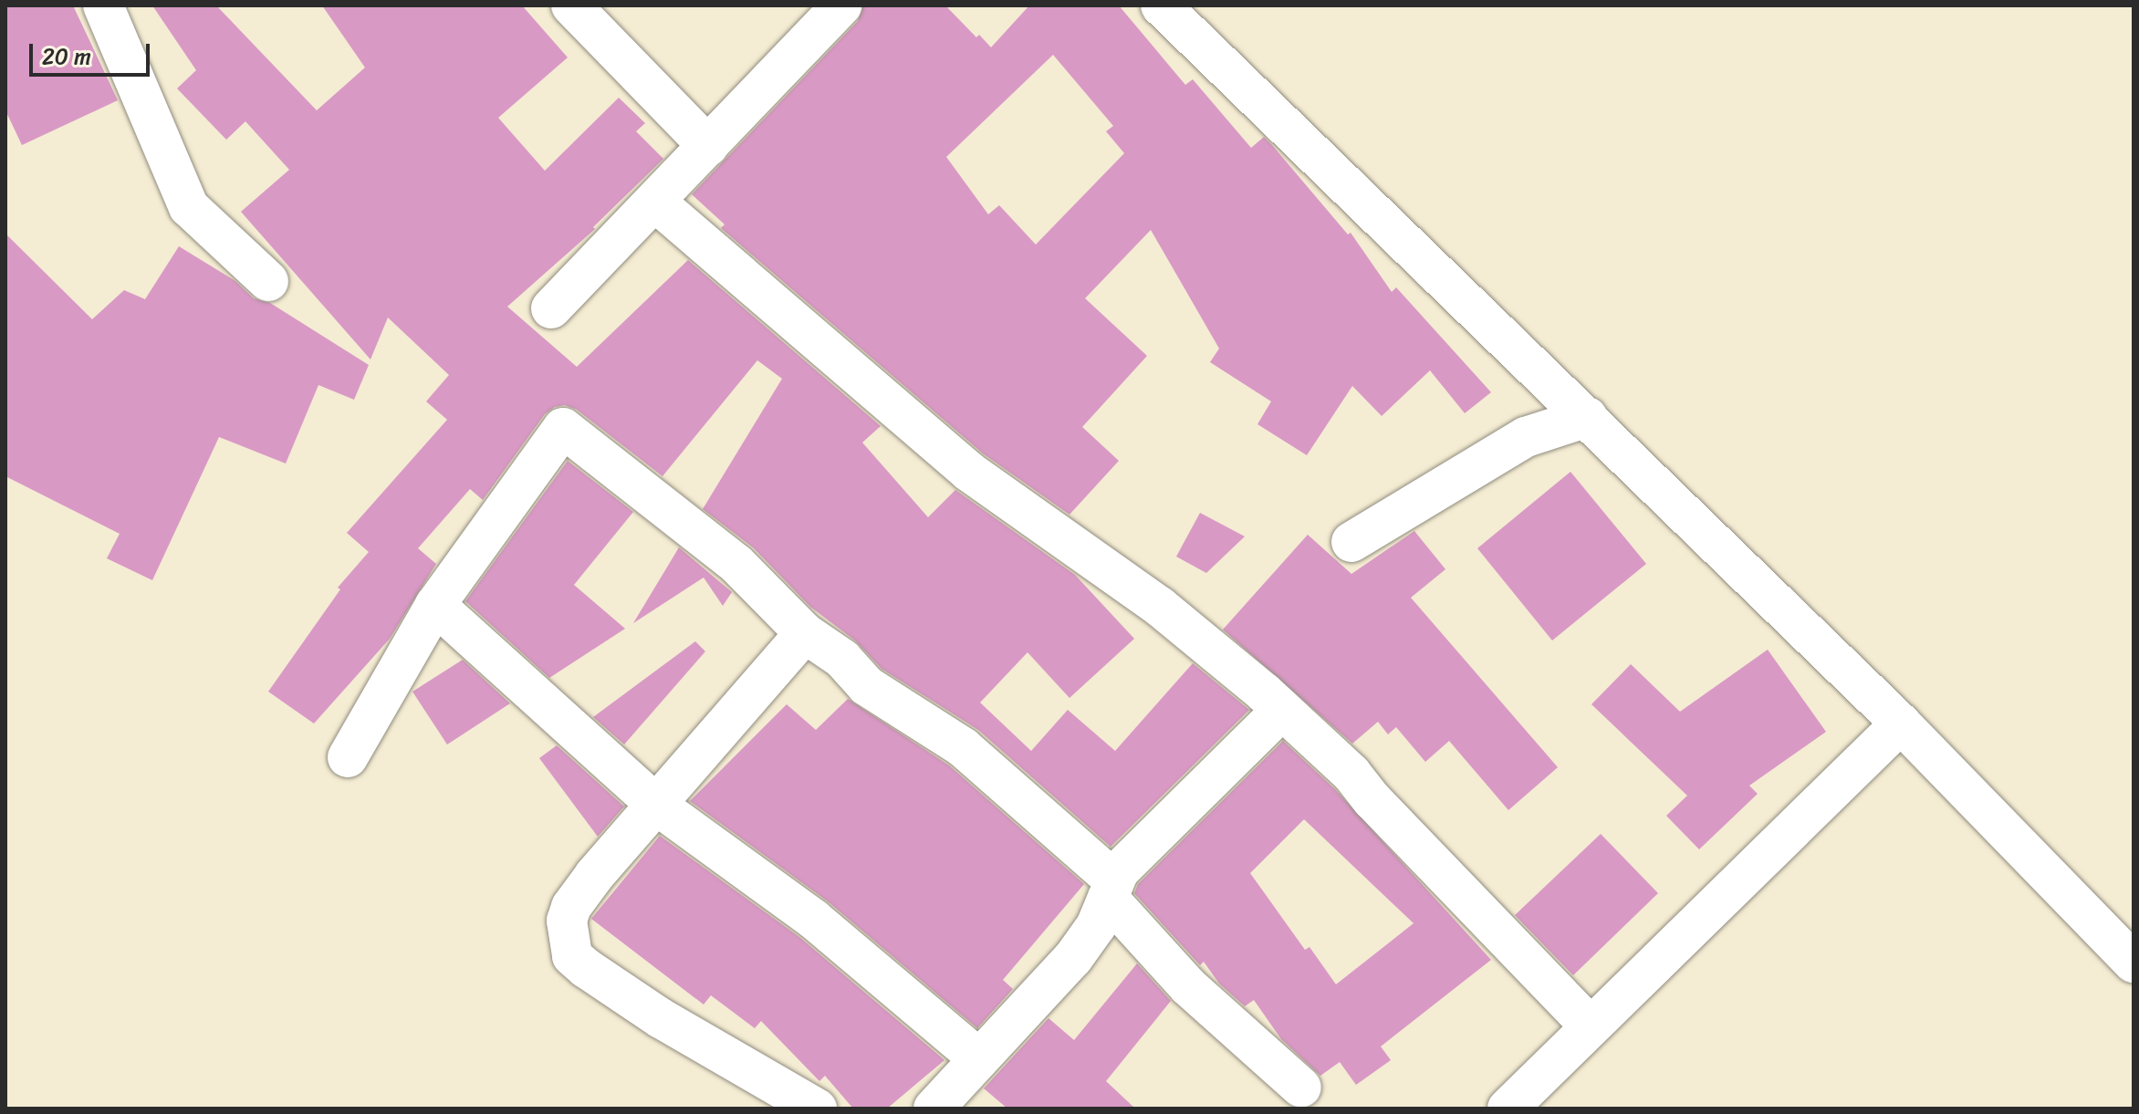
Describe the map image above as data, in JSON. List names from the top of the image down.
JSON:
{
  "scale_bar": "20 m"
}
